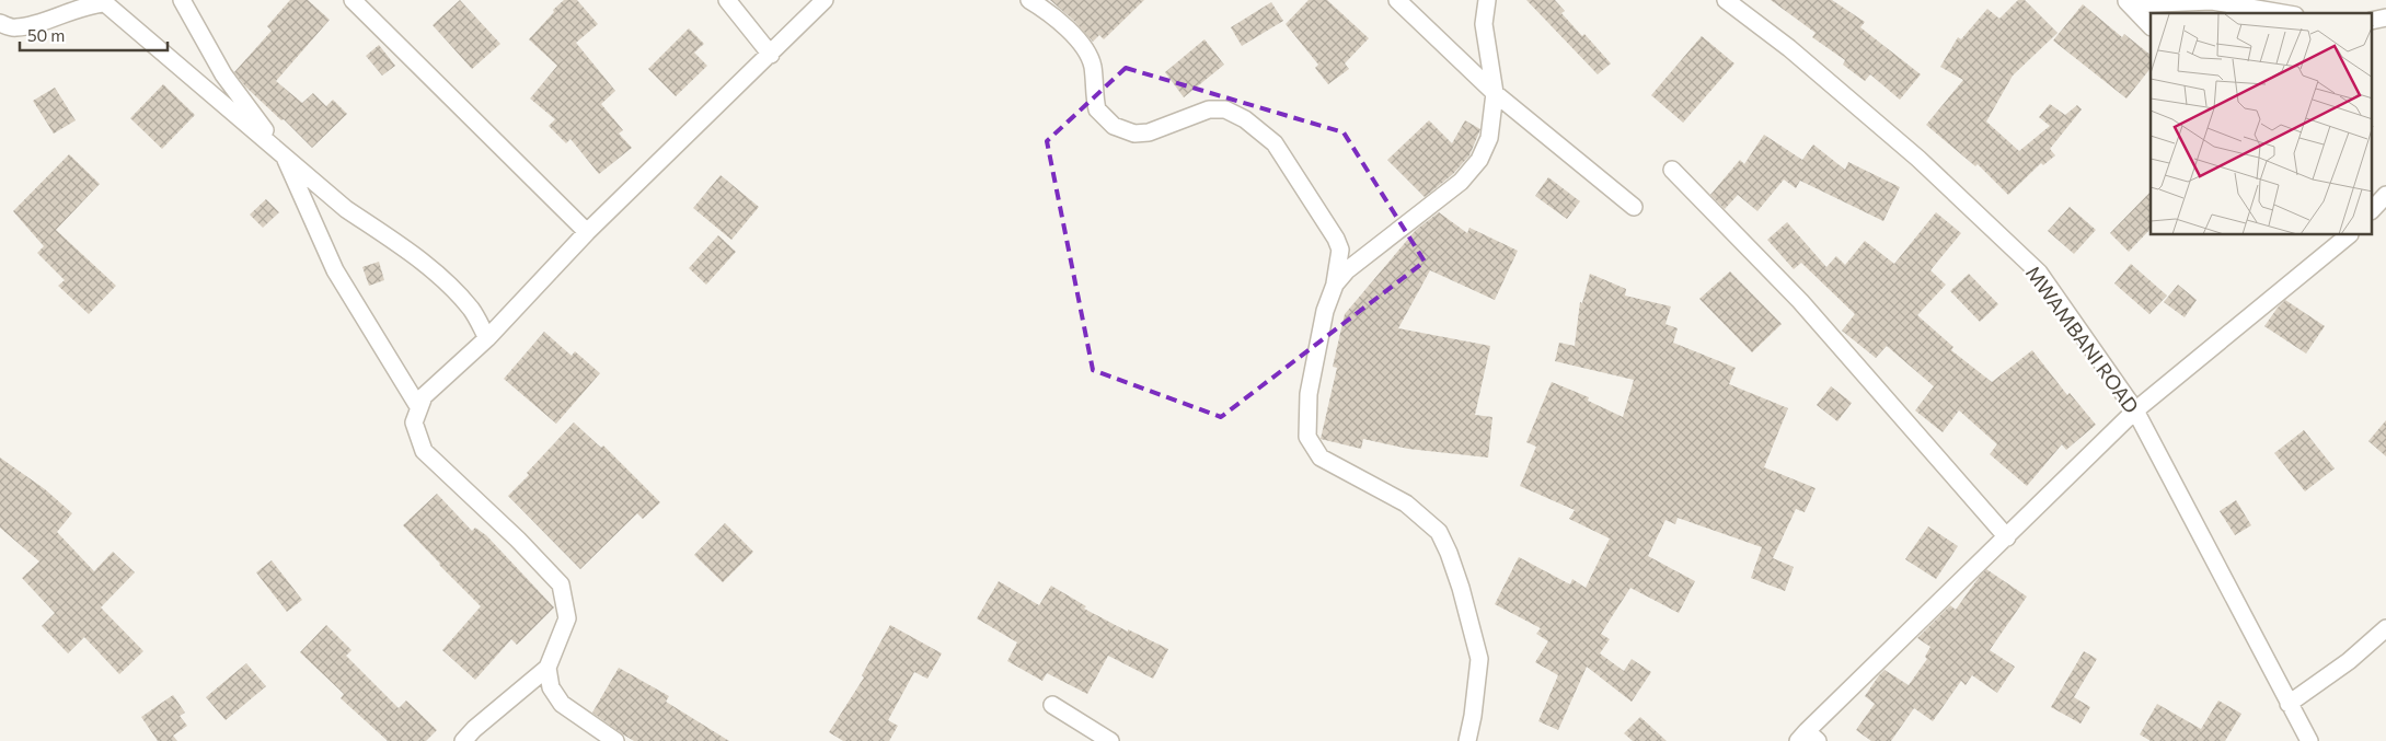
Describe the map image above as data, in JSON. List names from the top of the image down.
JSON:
{
  "streets": {
    "street": ["MWAMBANI ROAD"]
  },
  "scale_bar": "50 m"
}
